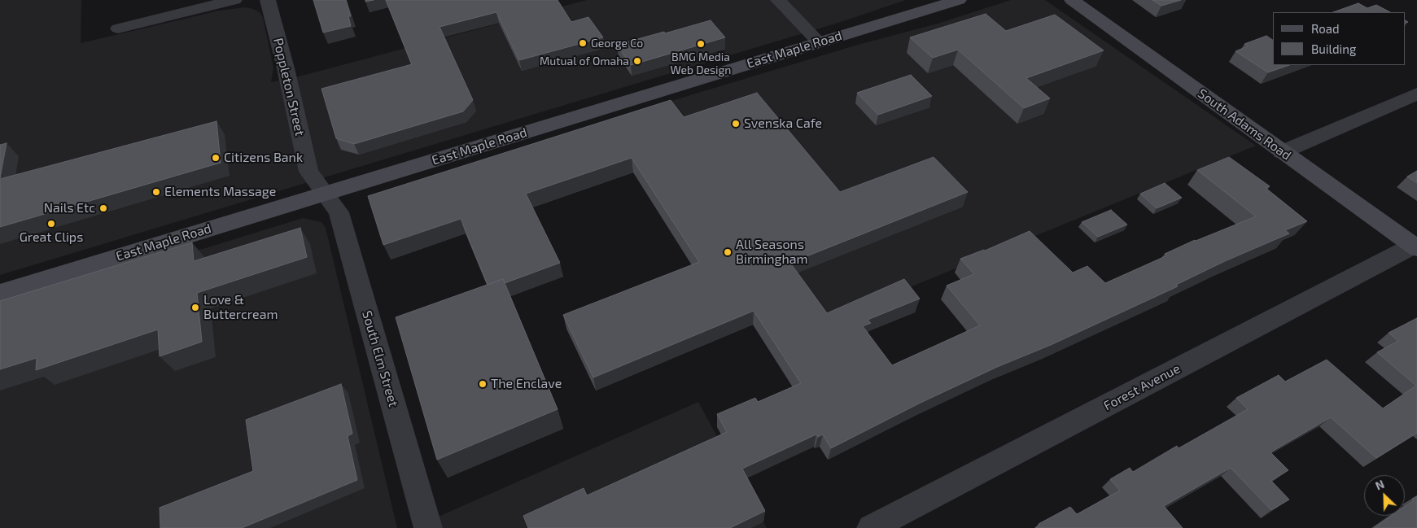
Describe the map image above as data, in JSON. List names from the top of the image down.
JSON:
{
  "streets": {
    "main road": ["East Maple Road", "South Adams Road"],
    "street": ["Poppleton Street", "South Elm Street", "Forest Avenue"]
  },
  "crossings": [
    ["East Maple Road", "Poppleton Street"],
    ["East Maple Road", "South Elm Street"],
    ["Poppleton Street", "South Elm Street"],
    ["South Adams Road", "Forest Avenue"]
  ],
  "places": [
    "George Co",
    "BMG Media Web Design",
    "Mutual of Omaha",
    "Svenska Cafe",
    "Citizens Bank",
    "Elements Massage",
    "Nails Etc",
    "Great Clips",
    "All Seasons Birmingham",
    "Love & Buttercream",
    "The Enclave"
  ],
  "legend": ["Road", "Building"],
  "north": "top left"
}
